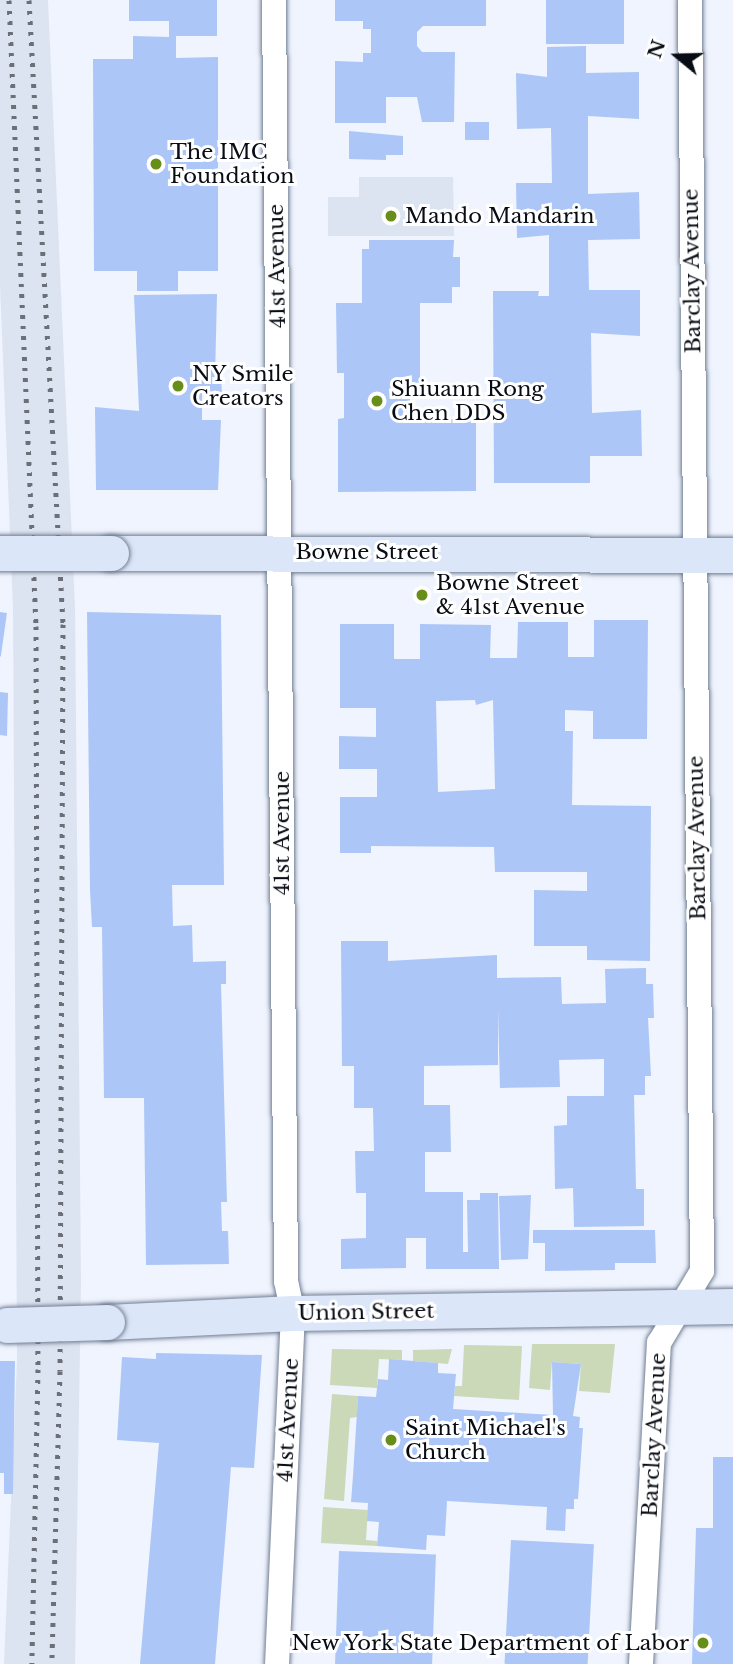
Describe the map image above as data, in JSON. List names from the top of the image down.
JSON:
{
  "streets": {
    "street": [
      "41st Avenue",
      "Barclay Avenue",
      "Bowne Street",
      "Union Street"
    ]
  },
  "crossings": [
    ["41st Avenue", "Bowne Street"],
    ["41st Avenue", "Union Street"],
    ["Barclay Avenue", "Bowne Street"],
    ["Barclay Avenue", "Union Street"]
  ],
  "places": [
    "The IMC Foundation",
    "Mando Mandarin",
    "NY Smile Creators",
    "Shiuann Rong Chen DDS",
    "Bowne Street & 41st Avenue",
    "Saint Michael's Church",
    "New York State Department of Labor"
  ],
  "north": "left"
}
